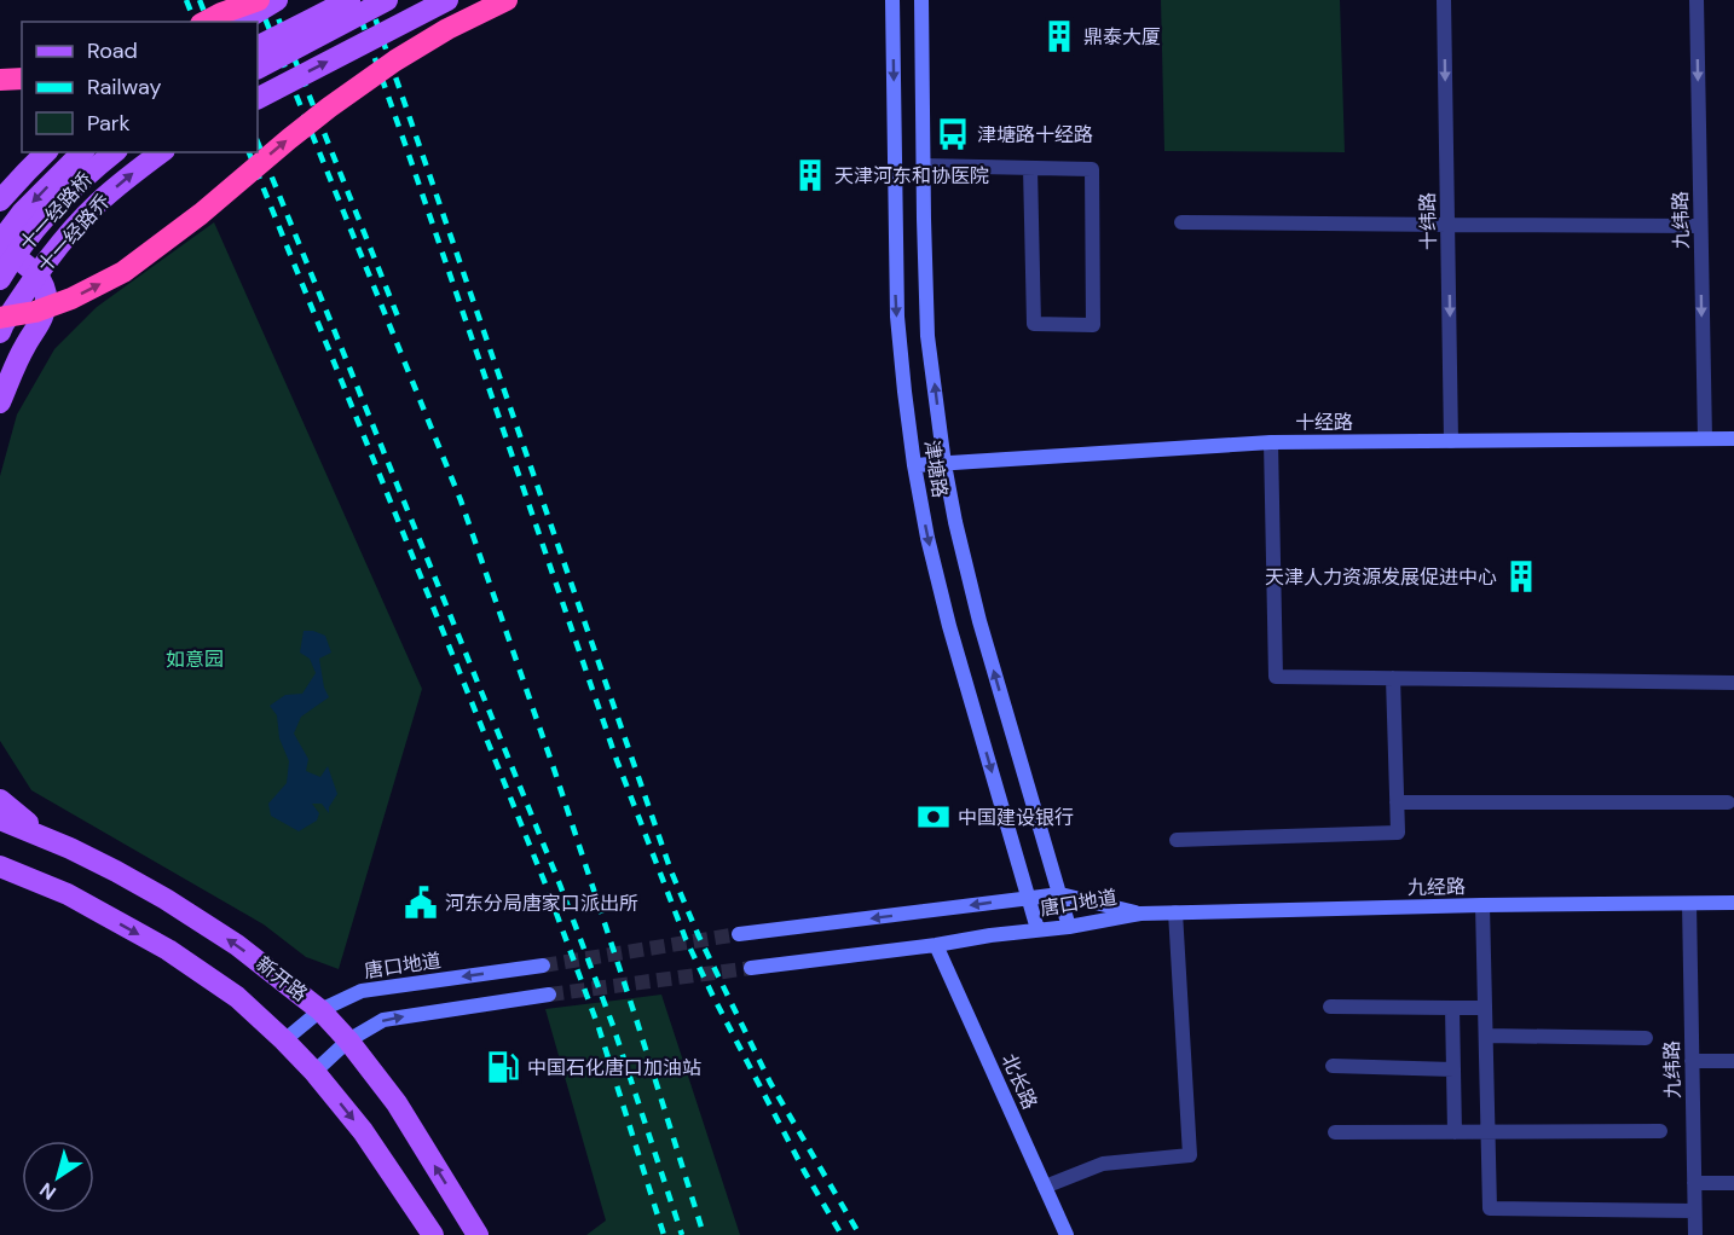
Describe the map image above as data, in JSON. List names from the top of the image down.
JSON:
{
  "streets": {
    "main road": [
      "十一经路桥",
      "十一经路乔",
      "十经路",
      "津塘路",
      "九经路",
      "唐口地道",
      "新开路",
      "北长路"
    ],
    "street": ["九纬路", "十纬路"]
  },
  "crossings": [
    ["九纬路", "十经路"],
    ["九纬路", "九经路"],
    ["十纬路", "十经路"],
    ["十经路", "津塘路"],
    ["津塘路", "唐口地道"],
    ["九经路", "唐口地道"],
    ["唐口地道", "新开路"],
    ["唐口地道", "北长路"]
  ],
  "one_way": ["九纬路", "十纬路", "十一经路乔"],
  "parks": ["如意园"],
  "places": {
    "building": ["鼎泰大厦", "天津河东和协医院", "天津人力资源发展促进中心"],
    "bus stop": ["津塘路十经路"],
    "bank": ["中国建设银行"],
    "public building": ["河东分局唐家口派出所"],
    "fuel station": ["中国石化唐口加油站"]
  },
  "legend": ["Road", "Railway", "Park"],
  "north": "bottom left"
}
